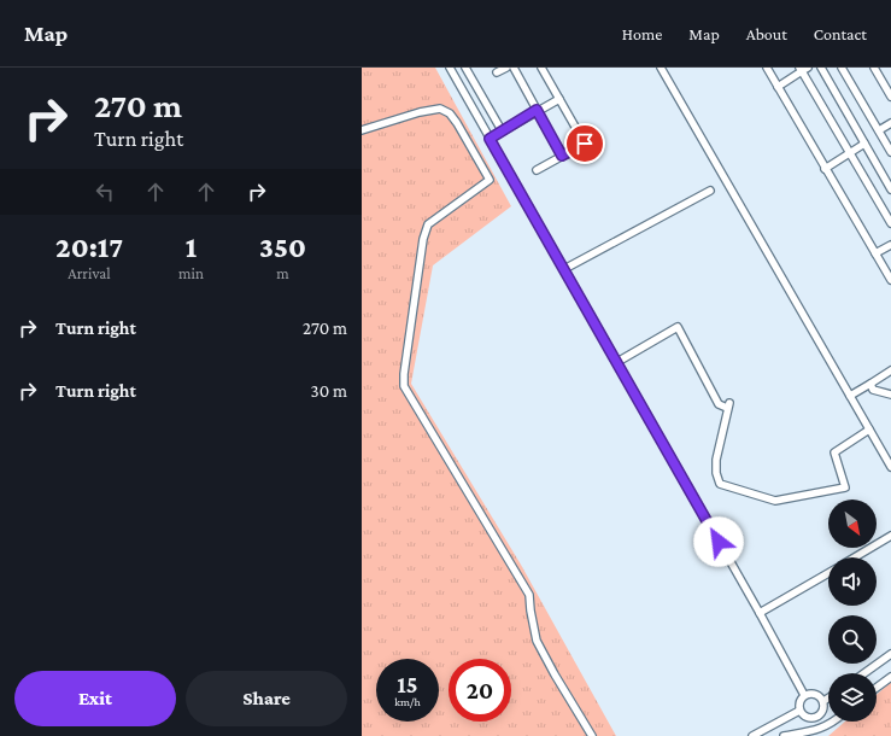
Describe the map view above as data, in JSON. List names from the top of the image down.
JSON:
{
  "north": "bottom right",
  "page": {
    "header": "Map",
    "nav": [
      "Home",
      "Map",
      "About",
      "Contact"
    ],
    "turn": ["270 m", "Turn right"],
    "eta": [
      "20:17",
      "Arrival",
      "1",
      "min",
      "350",
      "m"
    ],
    "list": [
      {
        "name": "Turn right",
        "value": "270 m"
      },
      {
        "name": "Turn right",
        "value": "30 m"
      }
    ],
    "speed": "15 km/h",
    "limit": "20",
    "buttons": ["Exit", "Share"]
  }
}
